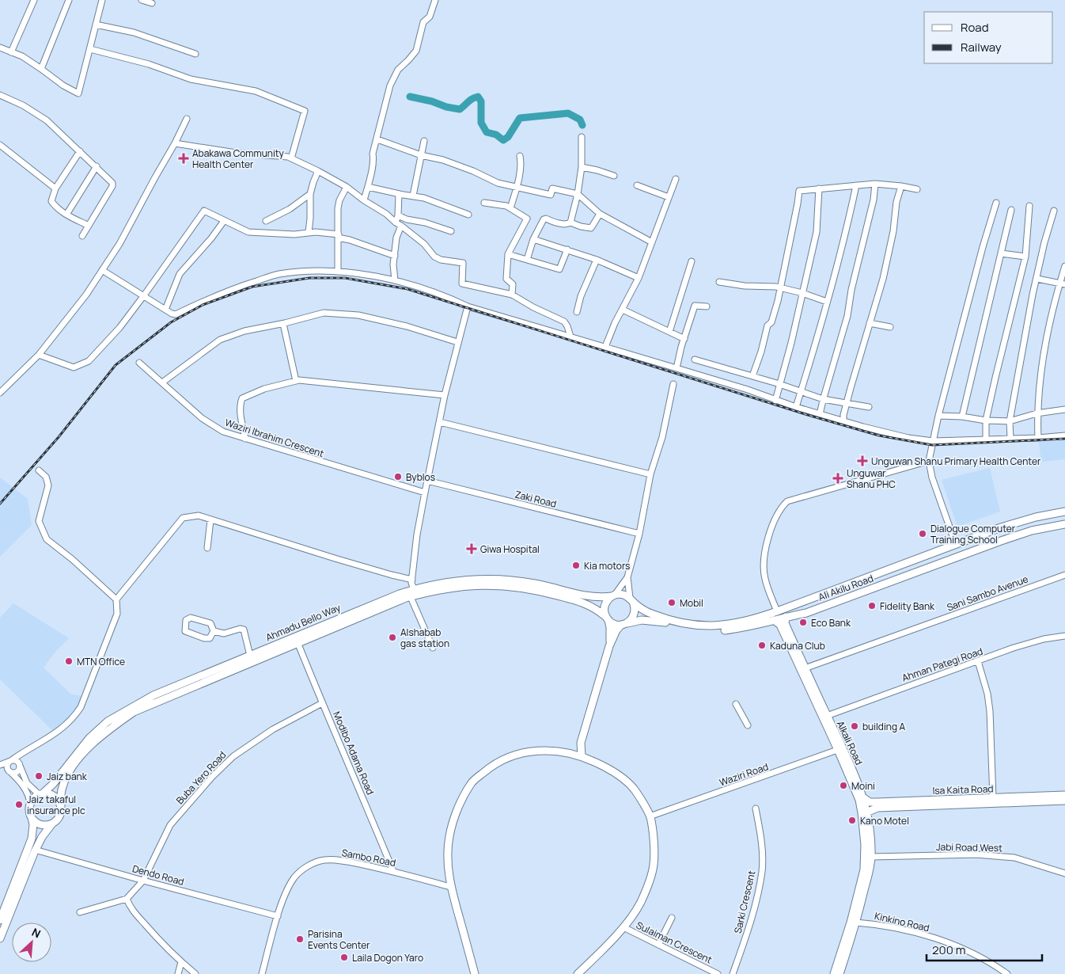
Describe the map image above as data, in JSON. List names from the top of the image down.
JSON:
{
  "streets": {
    "main road": [
      "Ali Akilu Road",
      "Ahmadu Bello Way",
      "Alkali Road",
      "Isa Kaita Road"
    ],
    "street": [
      "Waziri Ibrahim Crescent",
      "Zaki Road",
      "Sani Sambo Avenue",
      "Ahman Pategi Road",
      "Modibo Adama Road",
      "Waziri Road",
      "Buba Yero Road",
      "Jabi Road West",
      "Sambo Road",
      "Dendo Road",
      "Sarki Crescent",
      "Kinkino Road",
      "Sulaiman Crescent"
    ]
  },
  "crossings": [
    ["Ali Akilu Road", "Ahmadu Bello Way"],
    ["Ali Akilu Road", "Alkali Road"],
    ["Sani Sambo Avenue", "Alkali Road"],
    ["Ahmadu Bello Way", "Modibo Adama Road"],
    ["Ahman Pategi Road", "Alkali Road"],
    ["Alkali Road", "Waziri Road"],
    ["Alkali Road", "Isa Kaita Road"],
    ["Alkali Road", "Jabi Road West"],
    ["Alkali Road", "Kinkino Road"],
    ["Modibo Adama Road", "Buba Yero Road"],
    ["Modibo Adama Road", "Sambo Road"],
    ["Buba Yero Road", "Dendo Road"],
    ["Sambo Road", "Dendo Road"]
  ],
  "places": {
    "health": [
      "Abakawa Community Health Center",
      "Unguwan Shanu Primary Health Center",
      "Unguwar Shanu PHC",
      "Giwa Hospital"
    ],
    "other": [
      "Byblos",
      "Dialogue Computer Training School",
      "Kia motors",
      "Mobil",
      "Fidelity Bank",
      "Eco Bank",
      "Alshabab gas station",
      "Kaduna Club",
      "MTN Office",
      "building A",
      "Jaiz bank",
      "Moini",
      "Jaiz takaful insurance plc",
      "Kano Motel",
      "Parisina Events Center",
      "Laila Dogon Yaro"
    ]
  },
  "legend": ["Road", "Railway"],
  "scale_bar": "200 m",
  "north": "top right"
}
